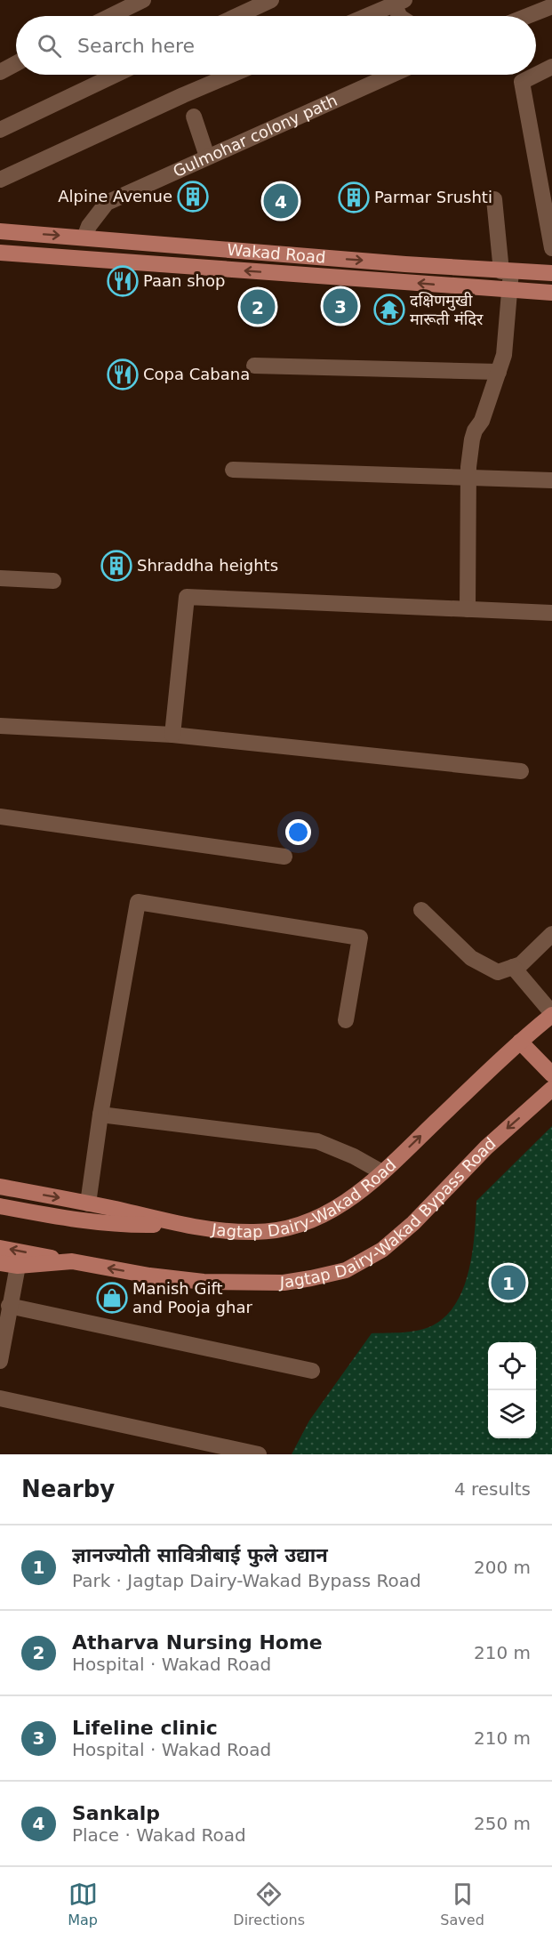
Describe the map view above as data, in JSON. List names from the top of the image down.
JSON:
{
  "streets": {
    "main road": ["Wakad Road", "Jagtap Dairy-Wakad Road", "Jagtap Dairy-Wakad Bypass Road"],
    "street": ["Gulmohar colony path"]
  },
  "crossings": [
    ["Gulmohar colony path", "Wakad Road"]
  ],
  "one_way": ["Jagtap Dairy-Wakad Road", "Jagtap Dairy-Wakad Bypass Road"],
  "places": {
    "building": ["Alpine Avenue", "Parmar Srushti", "Shraddha heights"],
    "restaurant": ["Paan shop", "Copa Cabana"],
    "temple": ["दक्षिणमुखी मारूती मंदिर"],
    "shop": ["Manish Gift and Pooja ghar"]
  },
  "page": {
    "search": "Search here",
    "pins": [
      "4",
      "3",
      "2",
      "1"
    ],
    "heading": ["Nearby", "4 results"],
    "list": [
      {
        "mark": "1",
        "name": "ज्ञानज्योती सावित्रीबाई फुले उद्यान",
        "note": "Park · Jagtap Dairy-Wakad Bypass Road",
        "value": "200 m"
      },
      {
        "mark": "2",
        "name": "Atharva Nursing Home",
        "note": "Hospital · Wakad Road",
        "value": "210 m"
      },
      {
        "mark": "3",
        "name": "Lifeline clinic",
        "note": "Hospital · Wakad Road",
        "value": "210 m"
      },
      {
        "mark": "4",
        "name": "Sankalp",
        "note": "Place · Wakad Road",
        "value": "250 m"
      }
    ],
    "nav": ["Map", "Directions", "Saved"]
  }
}
